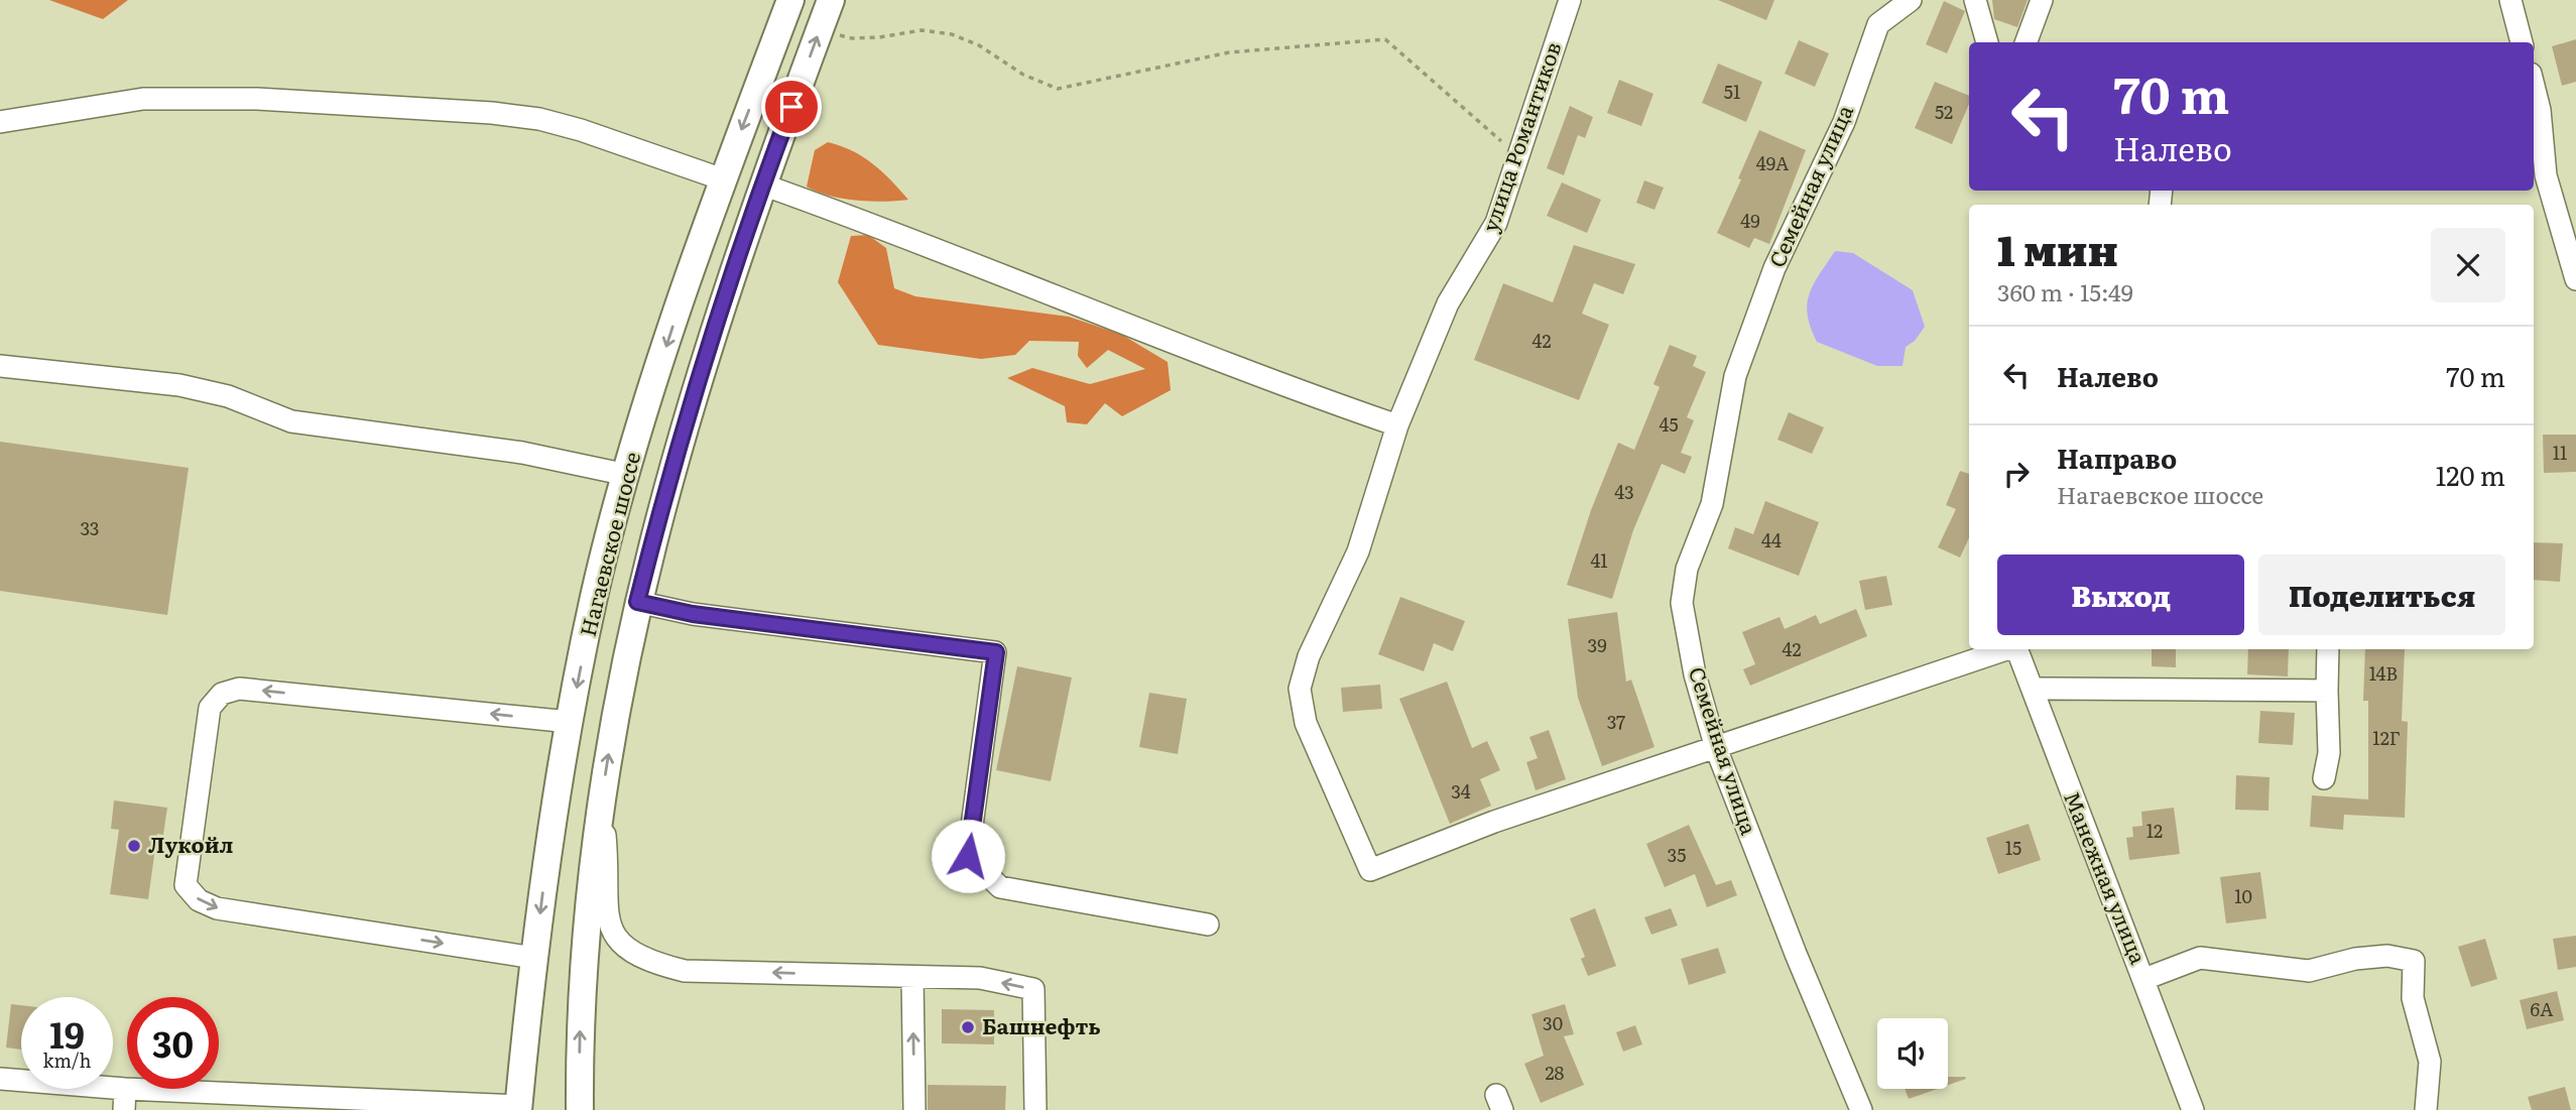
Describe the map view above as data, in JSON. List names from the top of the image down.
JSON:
{
  "streets": {
    "main road": ["Нагаевское шоссе"],
    "street": ["улица Романтиков", "Семейная улица", "Манежная улица"]
  },
  "crossings": [
    ["улица Романтиков", "Семейная улица"]
  ],
  "places": ["Лукойл", "Башнефть"],
  "house_numbers": [
    "51",
    "52",
    "49А",
    "49",
    "42",
    "45",
    "11",
    "43",
    "33",
    "44",
    "41",
    "39",
    "42",
    "14В",
    "37",
    "12Г",
    "34",
    "12",
    "15",
    "35",
    "10",
    "6А",
    "30",
    "28"
  ],
  "page": {
    "turn": ["70 m", "Налево"],
    "heading": ["1 мин", "360 m · 15:49"],
    "list": [
      {
        "name": "Налево",
        "value": "70 m"
      },
      {
        "name": "Направо",
        "note": "Нагаевское шоссе",
        "value": "120 m"
      }
    ],
    "buttons": ["Выход", "Поделиться"],
    "speed": "19 km/h",
    "limit": "30"
  }
}
